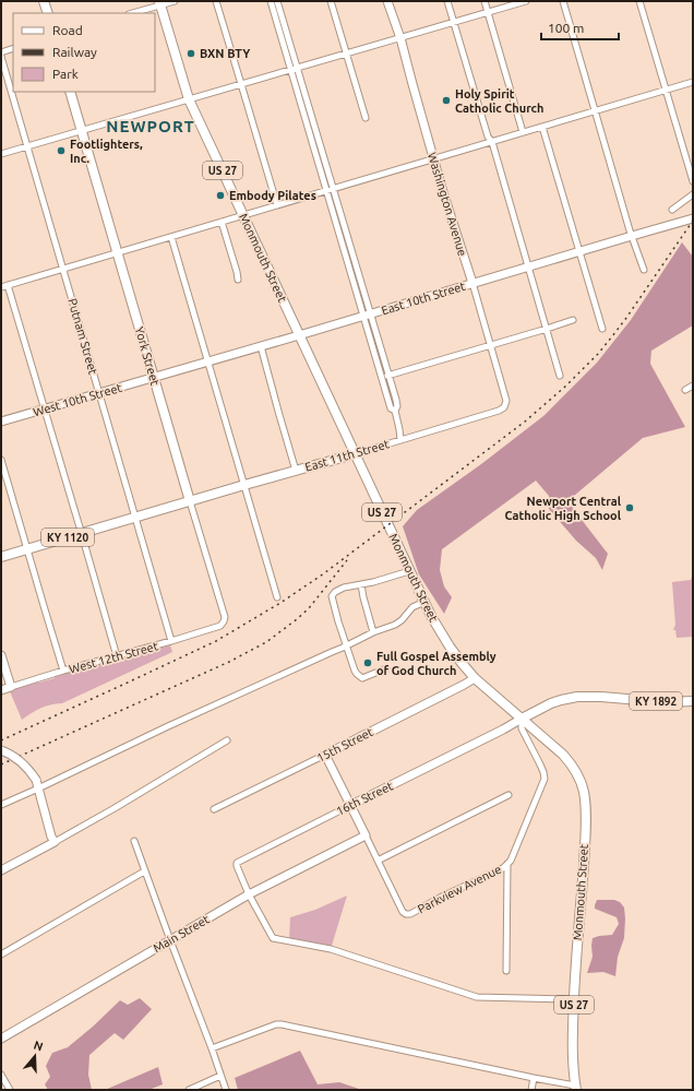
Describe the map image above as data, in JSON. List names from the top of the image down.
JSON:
{
  "streets": {
    "main road": [
      "US 27",
      "Monmouth Street",
      "York Street",
      "East 11th Street",
      "KY 1120",
      "KY 1892"
    ],
    "street": [
      "Washington Avenue",
      "East 10th Street",
      "Putnam Street",
      "West 10th Street",
      "West 12th Street",
      "15th Street",
      "16th Street",
      "Parkview Avenue",
      "Main Street"
    ]
  },
  "crossings": [
    ["Washington Avenue", "East 10th Street"],
    ["Washington Avenue", "East 11th Street"],
    ["Monmouth Street", "East 10th Street"],
    ["Monmouth Street", "East 11th Street"],
    ["Monmouth Street", "KY 1892"],
    ["Monmouth Street", "15th Street"],
    ["Monmouth Street", "16th Street"],
    ["Monmouth Street", "Parkview Avenue"],
    ["East 10th Street", "York Street"],
    ["East 10th Street", "West 10th Street"],
    ["Putnam Street", "West 10th Street"],
    ["Putnam Street", "KY 1120"],
    ["Putnam Street", "West 12th Street"],
    ["York Street", "West 10th Street"],
    ["York Street", "East 11th Street"],
    ["York Street", "KY 1120"],
    ["York Street", "West 12th Street"],
    ["East 11th Street", "KY 1120"],
    ["KY 1892", "16th Street"],
    ["KY 1892", "Parkview Avenue"],
    ["15th Street", "Parkview Avenue"],
    ["16th Street", "Parkview Avenue"],
    ["16th Street", "Main Street"],
    ["Parkview Avenue", "Main Street"]
  ],
  "districts": ["NEWPORT"],
  "places": [
    "BXN BTY",
    "Holy Spirit Catholic Church",
    "Footlighters, Inc.",
    "Embody Pilates",
    "Newport Central Catholic High School",
    "Full Gospel Assembly of God Church"
  ],
  "legend": ["Road", "Railway", "Park"],
  "scale_bar": "100 m",
  "north": "top"
}
